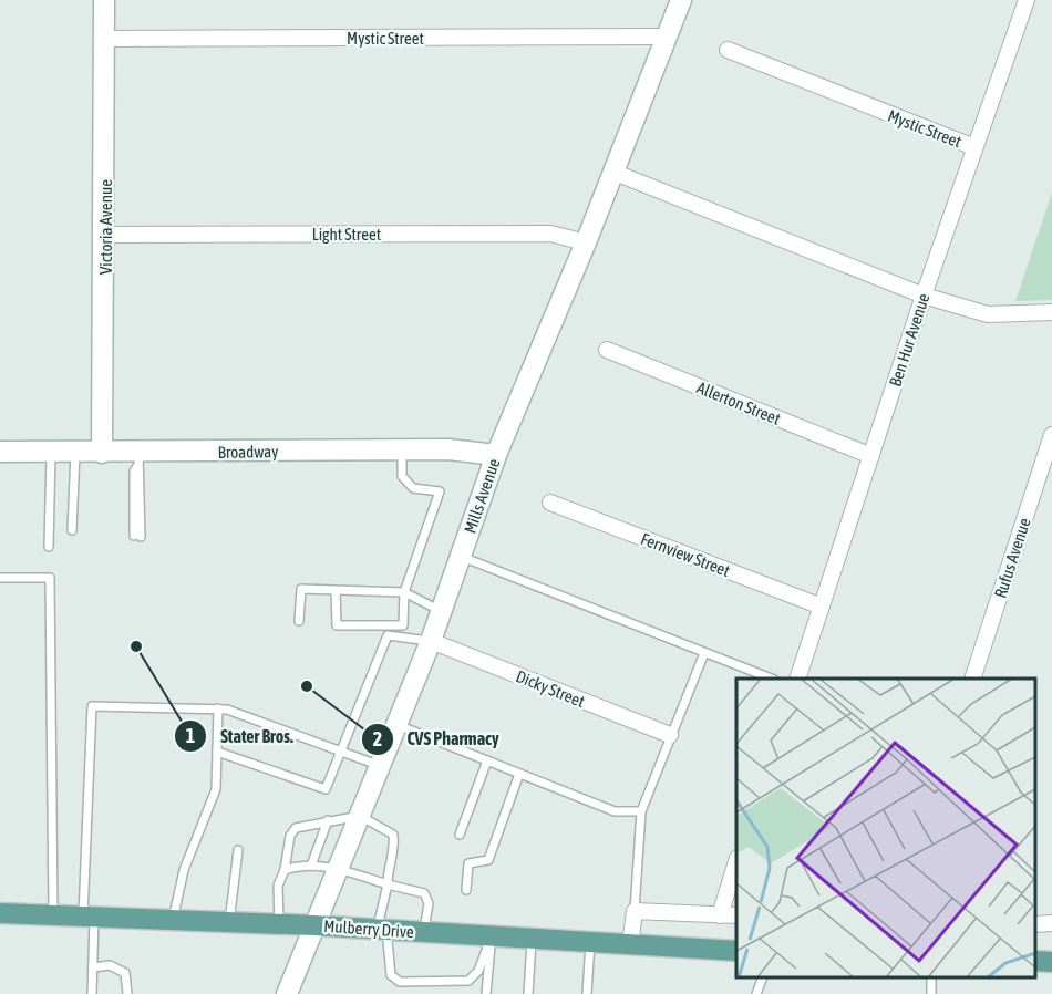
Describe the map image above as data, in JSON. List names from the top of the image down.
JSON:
{
  "streets": {
    "main road": [
      "Victoria Avenue",
      "Broadway",
      "Mills Avenue",
      "Mulberry Drive"
    ],
    "street": [
      "Mystic Street",
      "Light Street",
      "Ben Hur Avenue",
      "Allerton Street",
      "Fernview Street",
      "Rufus Avenue",
      "Dicky Street"
    ]
  },
  "crossings": [
    ["Mystic Street", "Victoria Avenue"],
    ["Mystic Street", "Ben Hur Avenue"],
    ["Mystic Street", "Mills Avenue"],
    ["Victoria Avenue", "Light Street"],
    ["Victoria Avenue", "Broadway"],
    ["Light Street", "Mills Avenue"],
    ["Ben Hur Avenue", "Allerton Street"],
    ["Ben Hur Avenue", "Fernview Street"],
    ["Broadway", "Mills Avenue"],
    ["Mills Avenue", "Dicky Street"],
    ["Mills Avenue", "Mulberry Drive"]
  ],
  "places": ["Stater Bros.", "CVS Pharmacy"]
}
